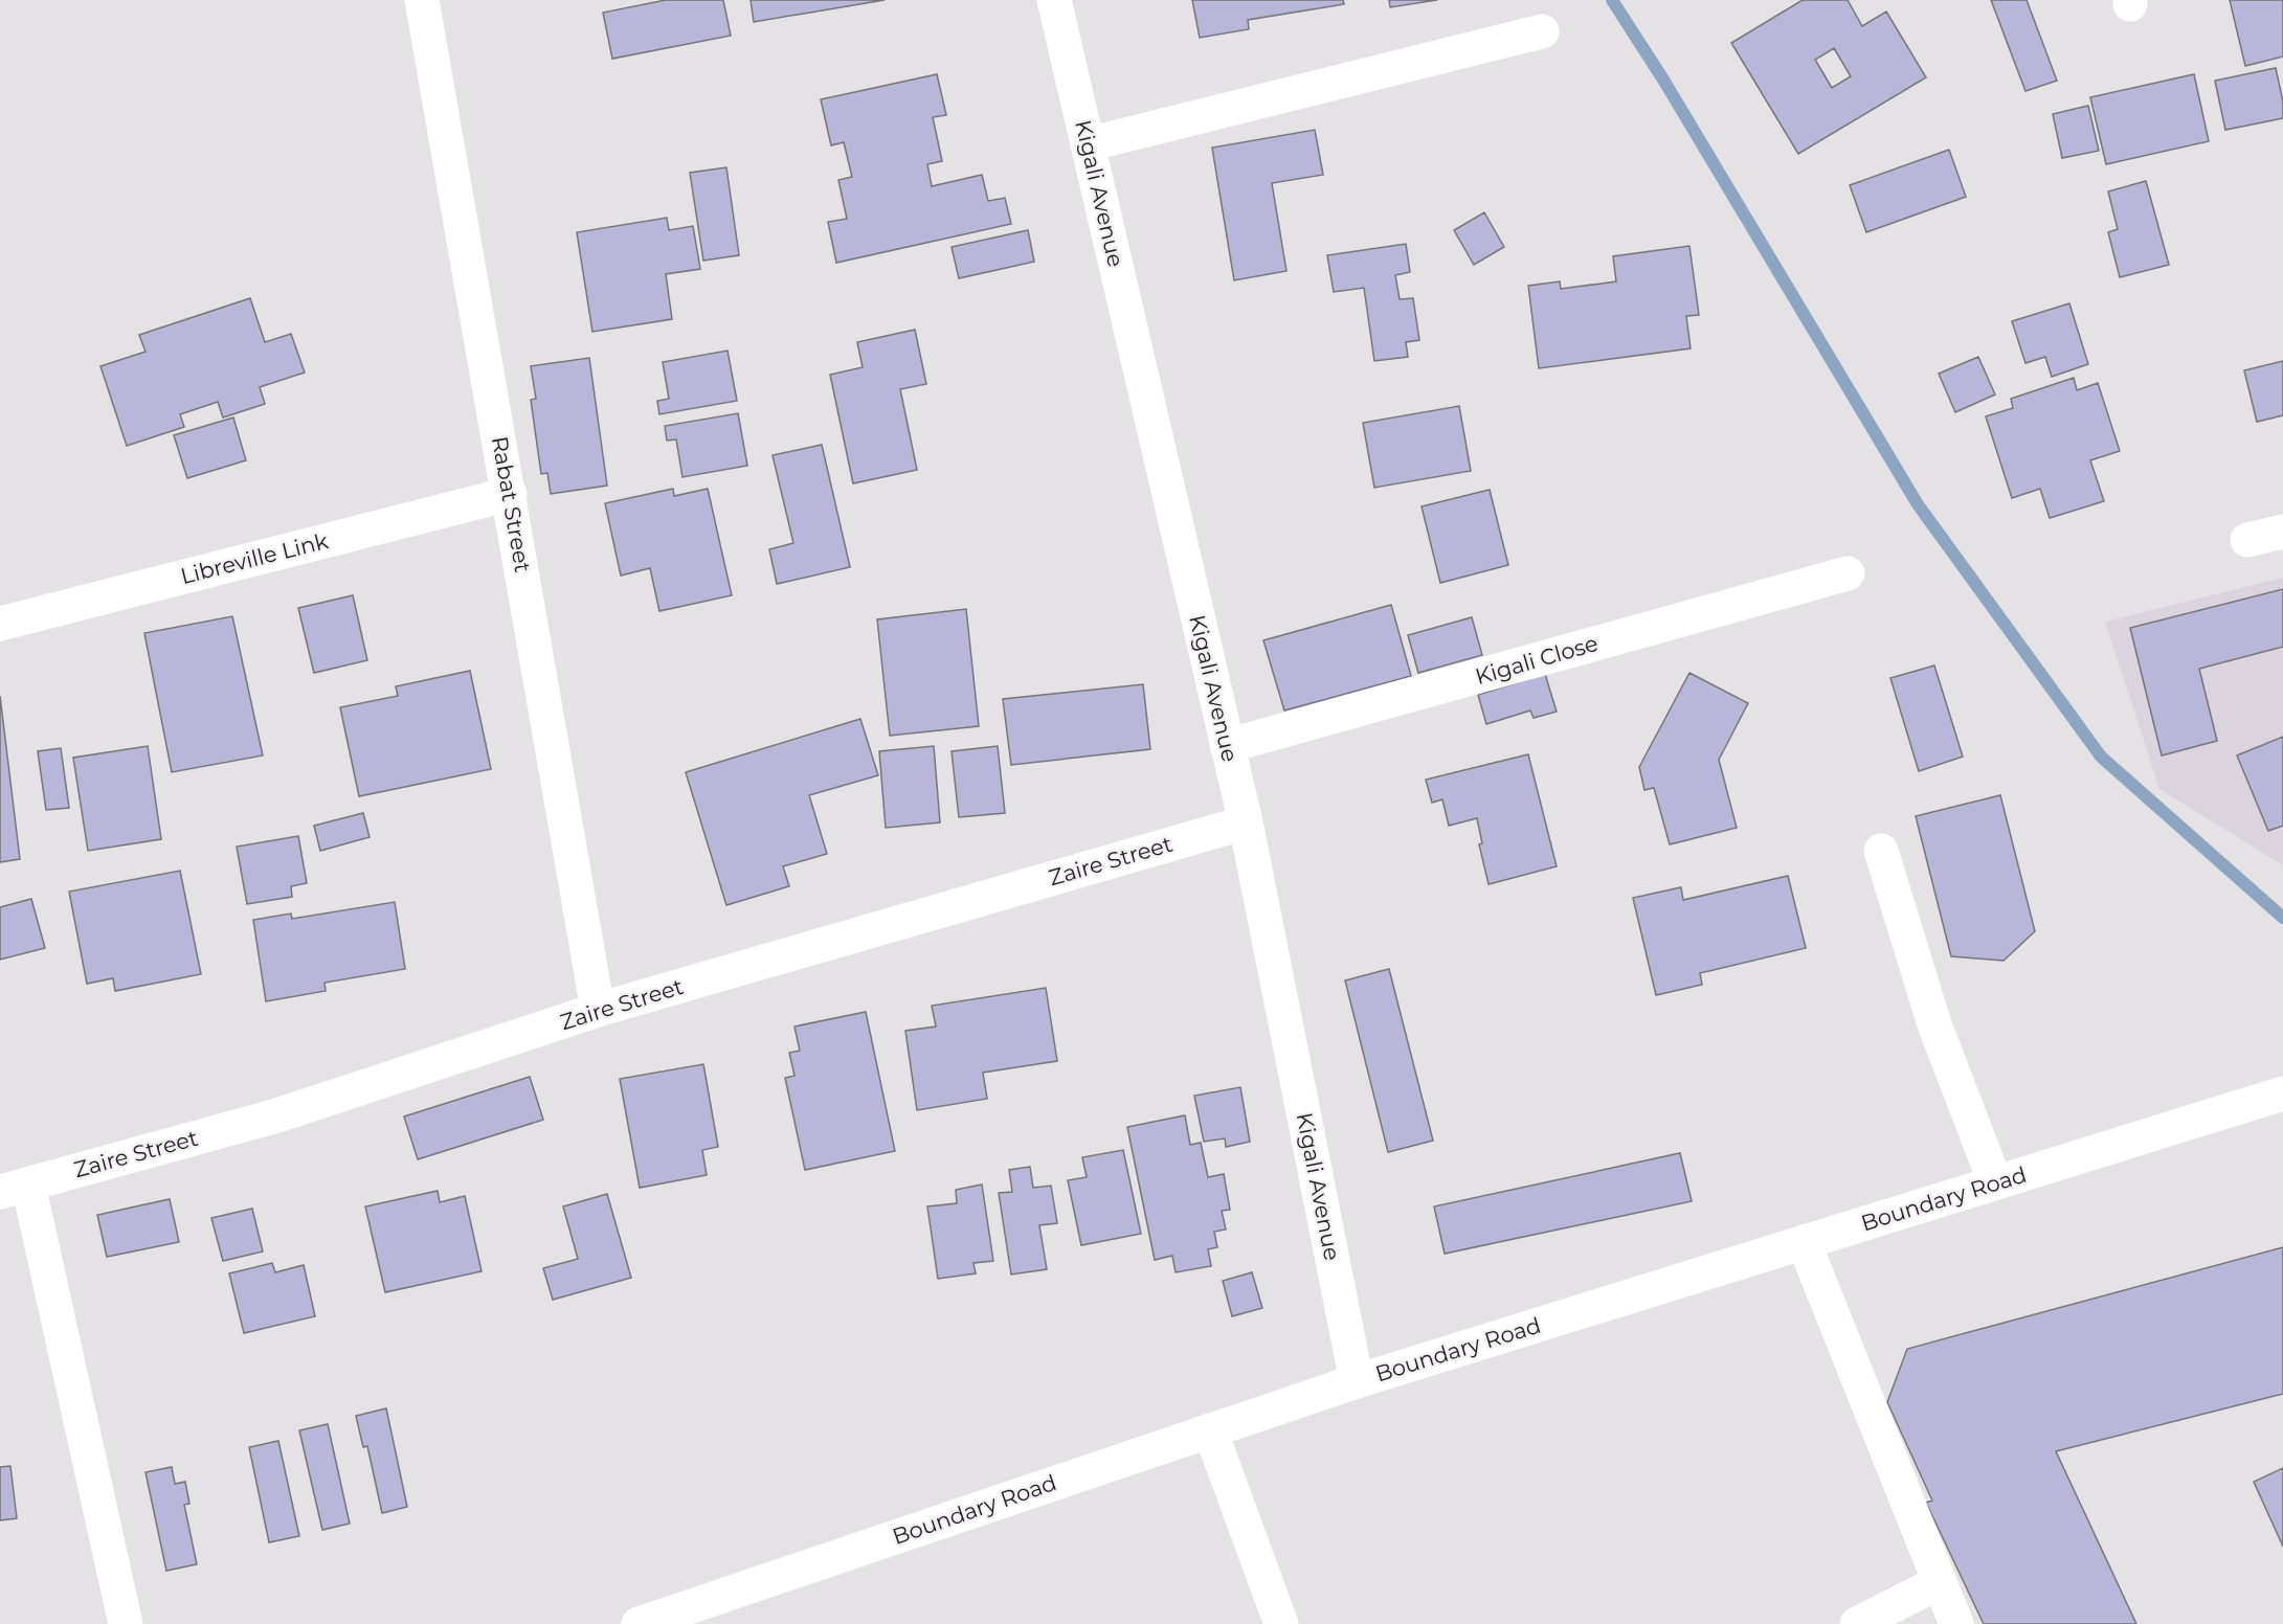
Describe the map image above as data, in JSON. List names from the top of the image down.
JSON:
{
  "streets": {
    "street": [
      "Kigali Avenue",
      "Rabat Street",
      "Libreville Link",
      "Kigali Close",
      "Zaire Street",
      "Boundary Road"
    ]
  },
  "crossings": [
    ["Kigali Avenue", "Kigali Close"],
    ["Kigali Avenue", "Zaire Street"],
    ["Kigali Avenue", "Boundary Road"],
    ["Rabat Street", "Libreville Link"],
    ["Rabat Street", "Zaire Street"]
  ]
}
